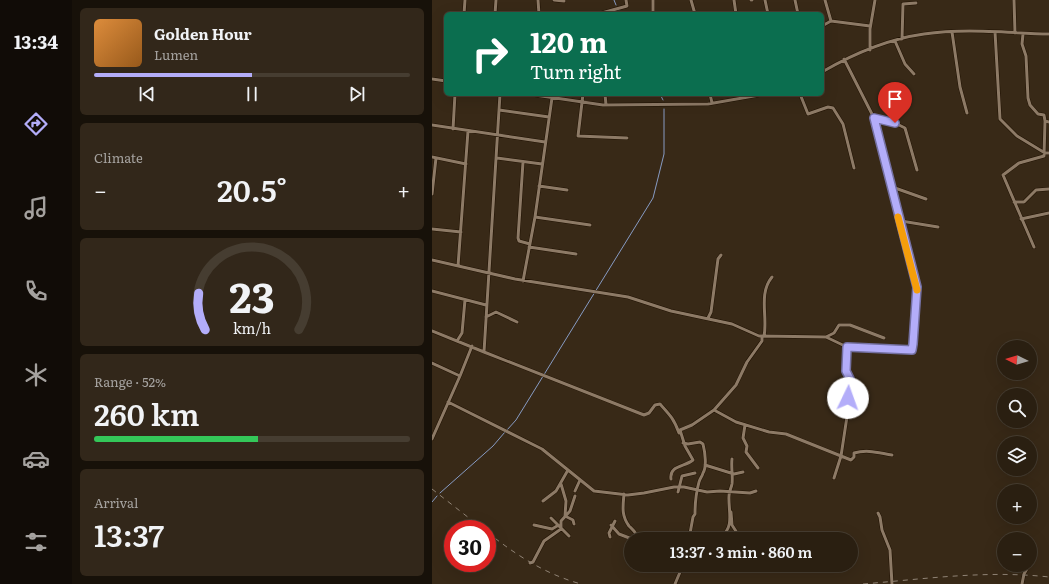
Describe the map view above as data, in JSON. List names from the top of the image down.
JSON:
{
  "north": "left",
  "page": {
    "tabs": "13:34",
    "turn": ["120 m", "Turn right"],
    "song": ["Golden Hour", "Lumen"],
    "tile": [
      "Climate",
      ["Range · 52%", "260 km"],
      ["Arrival", "13:37"]
    ],
    "heat": ["−", "20.5°", "+"],
    "map_buttons": ["+", "−"],
    "limit": "30",
    "trip": "13:37 · 3 min · 860 m",
    "gauge": ["23", "km/h"]
  }
}
